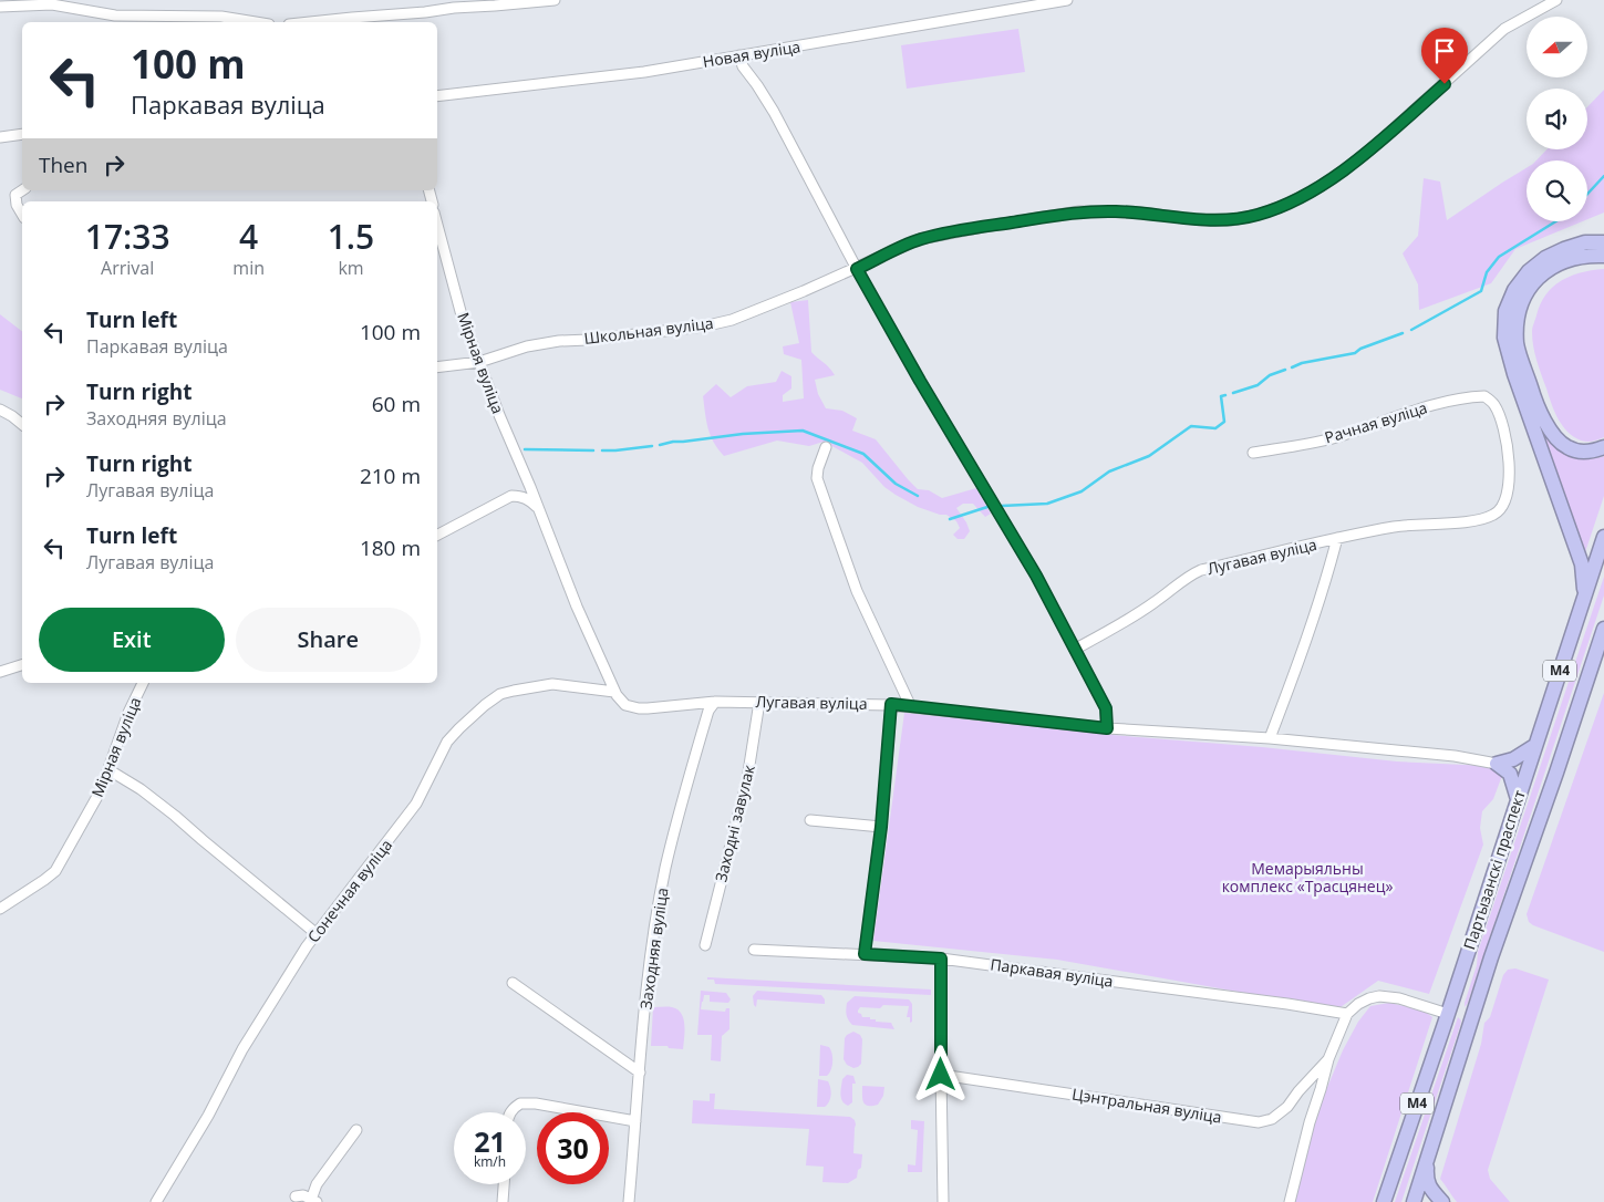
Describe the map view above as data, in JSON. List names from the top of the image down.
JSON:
{
  "streets": {
    "highway": ["М4", "Партызанскі праспект"],
    "street": [
      "Новая вуліца",
      "Школьная вуліца",
      "Мірная вуліца",
      "Рачная вуліца",
      "Лугавая вуліца",
      "Заходні завулак",
      "Сонечная вуліца",
      "Заходняя вуліца",
      "Паркавая вуліца",
      "Цэнтральная вуліца"
    ]
  },
  "crossings": [
    ["Школьная вуліца", "Мірная вуліца"],
    ["Мірная вуліца", "Лугавая вуліца"],
    ["Мірная вуліца", "Сонечная вуліца"],
    ["Мірная вуліца", "Заходняя вуліца"],
    ["Рачная вуліца", "Лугавая вуліца"],
    ["Лугавая вуліца", "Заходні завулак"],
    ["Лугавая вуліца", "Заходняя вуліца"],
    ["Паркавая вуліца", "Цэнтральная вуліца"]
  ],
  "parks": ["Мемарыяльны комплекс «Трасцянец»"],
  "north": "left",
  "page": {
    "turn": ["100 m", "Паркавая вуліца"],
    "then": "Then",
    "eta": [
      "17:33",
      "Arrival",
      "4",
      "min",
      "1.5",
      "km"
    ],
    "list": [
      {
        "name": "Turn left",
        "note": "Паркавая вуліца",
        "value": "100 m"
      },
      {
        "name": "Turn right",
        "note": "Заходняя вуліца",
        "value": "60 m"
      },
      {
        "name": "Turn right",
        "note": "Лугавая вуліца",
        "value": "210 m"
      },
      {
        "name": "Turn left",
        "note": "Лугавая вуліца",
        "value": "180 m"
      }
    ],
    "buttons": ["Exit", "Share"],
    "speed": "21 km/h",
    "limit": "30"
  }
}
